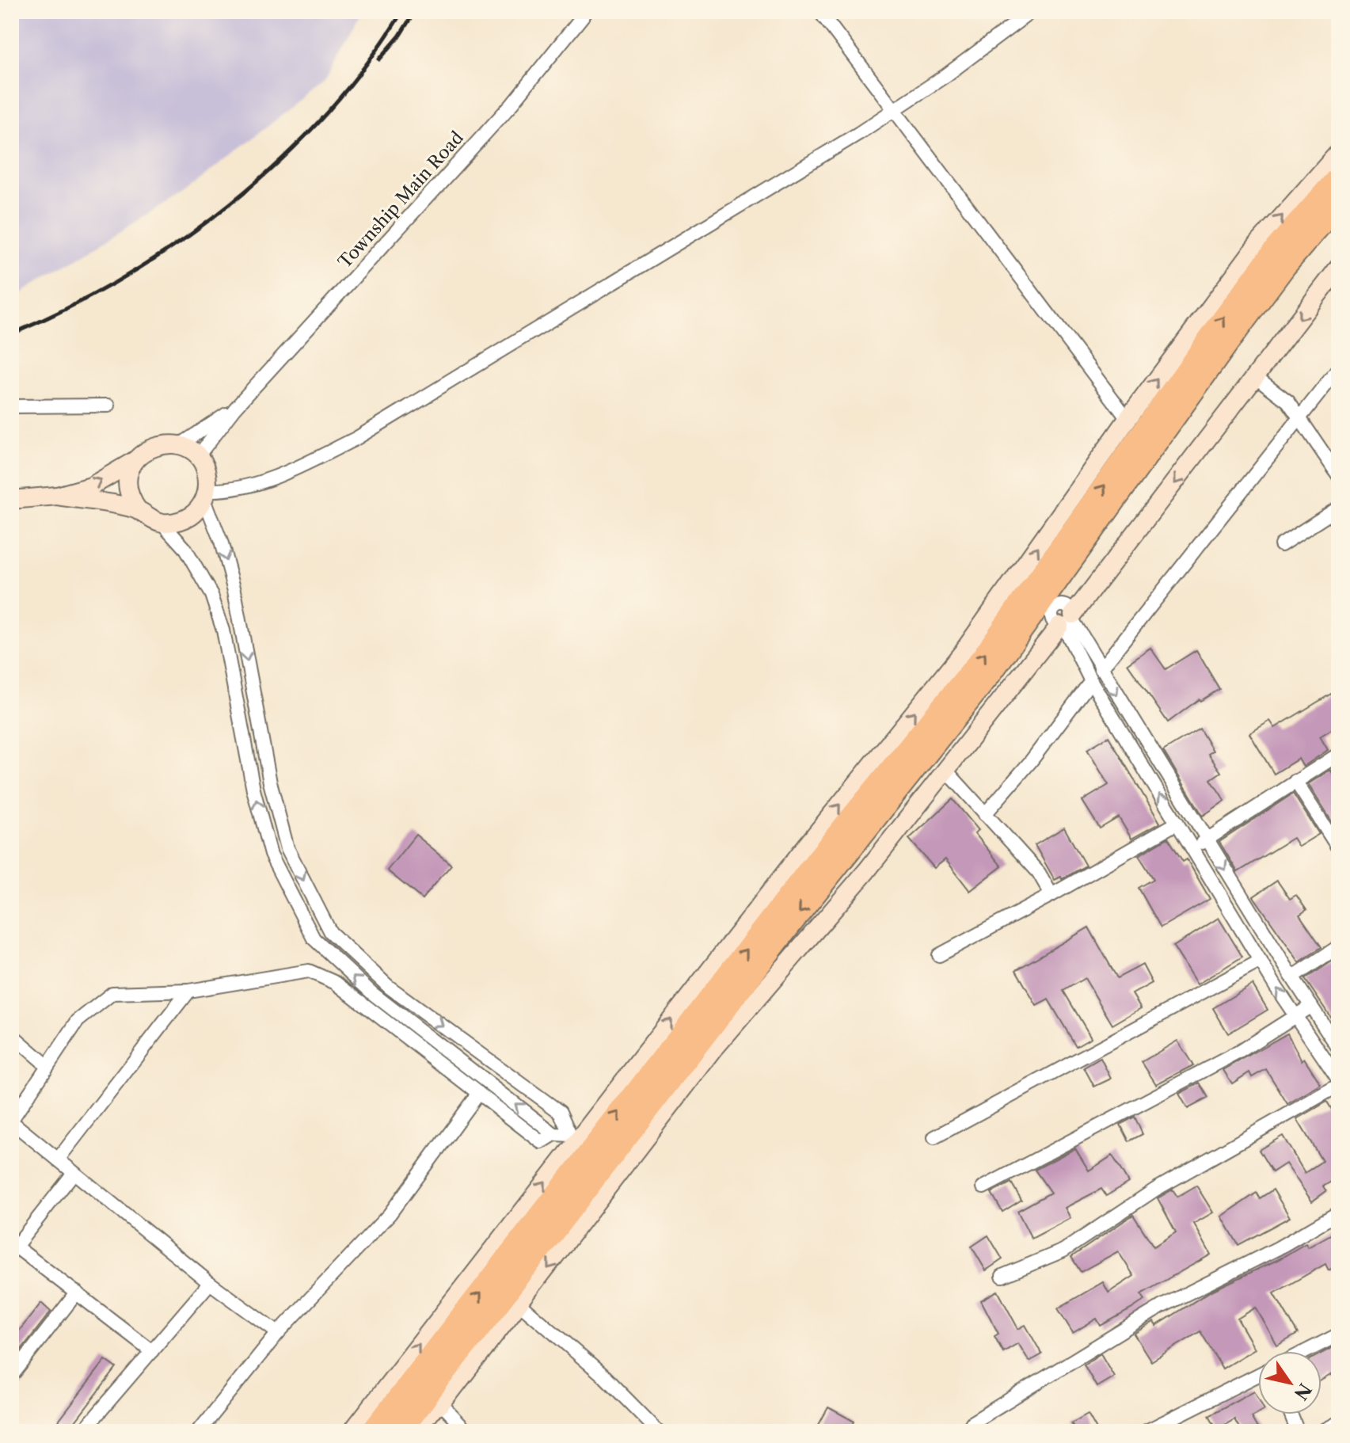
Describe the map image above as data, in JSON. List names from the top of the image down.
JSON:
{
  "streets": {
    "street": ["Township Main Road"]
  },
  "north": "bottom right"
}
